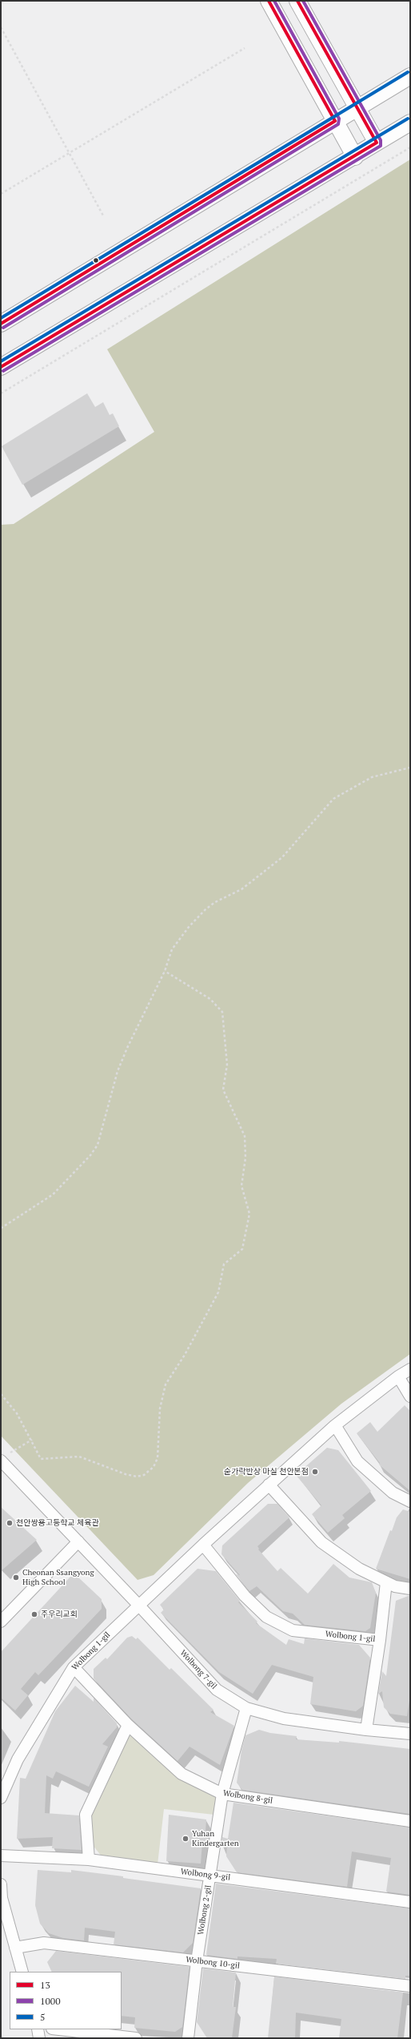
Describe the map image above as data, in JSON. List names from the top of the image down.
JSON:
{
  "streets": {
    "street": [
      "Wolbong 1-gil",
      "Wolbong 7-gil",
      "Wolbong 8-gil",
      "Wolbong 9-gil",
      "Wolbong 2-gil",
      "Wolbong 10-gil"
    ]
  },
  "crossings": [
    ["Wolbong 1-gil", "Wolbong 7-gil"],
    ["Wolbong 1-gil", "Wolbong 8-gil"],
    ["Wolbong 7-gil", "Wolbong 2-gil"],
    ["Wolbong 8-gil", "Wolbong 2-gil"],
    ["Wolbong 9-gil", "Wolbong 2-gil"],
    ["Wolbong 2-gil", "Wolbong 10-gil"]
  ],
  "places": [
    "숟가락반상 마실 천안본점",
    "천안쌍용고등학교 체육관",
    "Cheonan Ssangyong High School",
    "주우리교회",
    "Yuhan Kindergarten"
  ],
  "lines": ["transit line 13", "transit line 1000", "transit line 5"],
  "legend": ["13", "1000", "5"]
}
